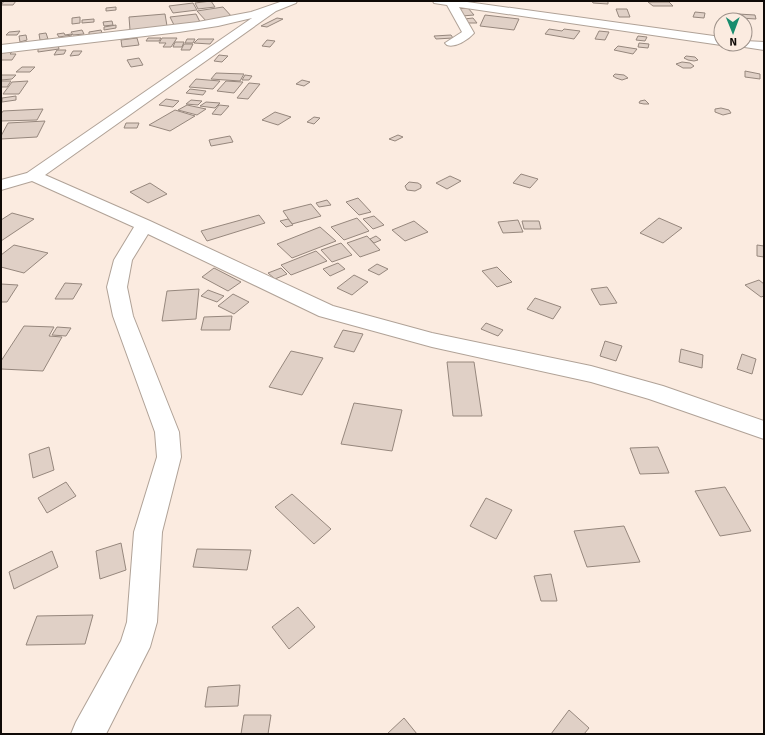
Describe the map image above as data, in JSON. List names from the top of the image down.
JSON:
{
  "north": "bottom"
}
